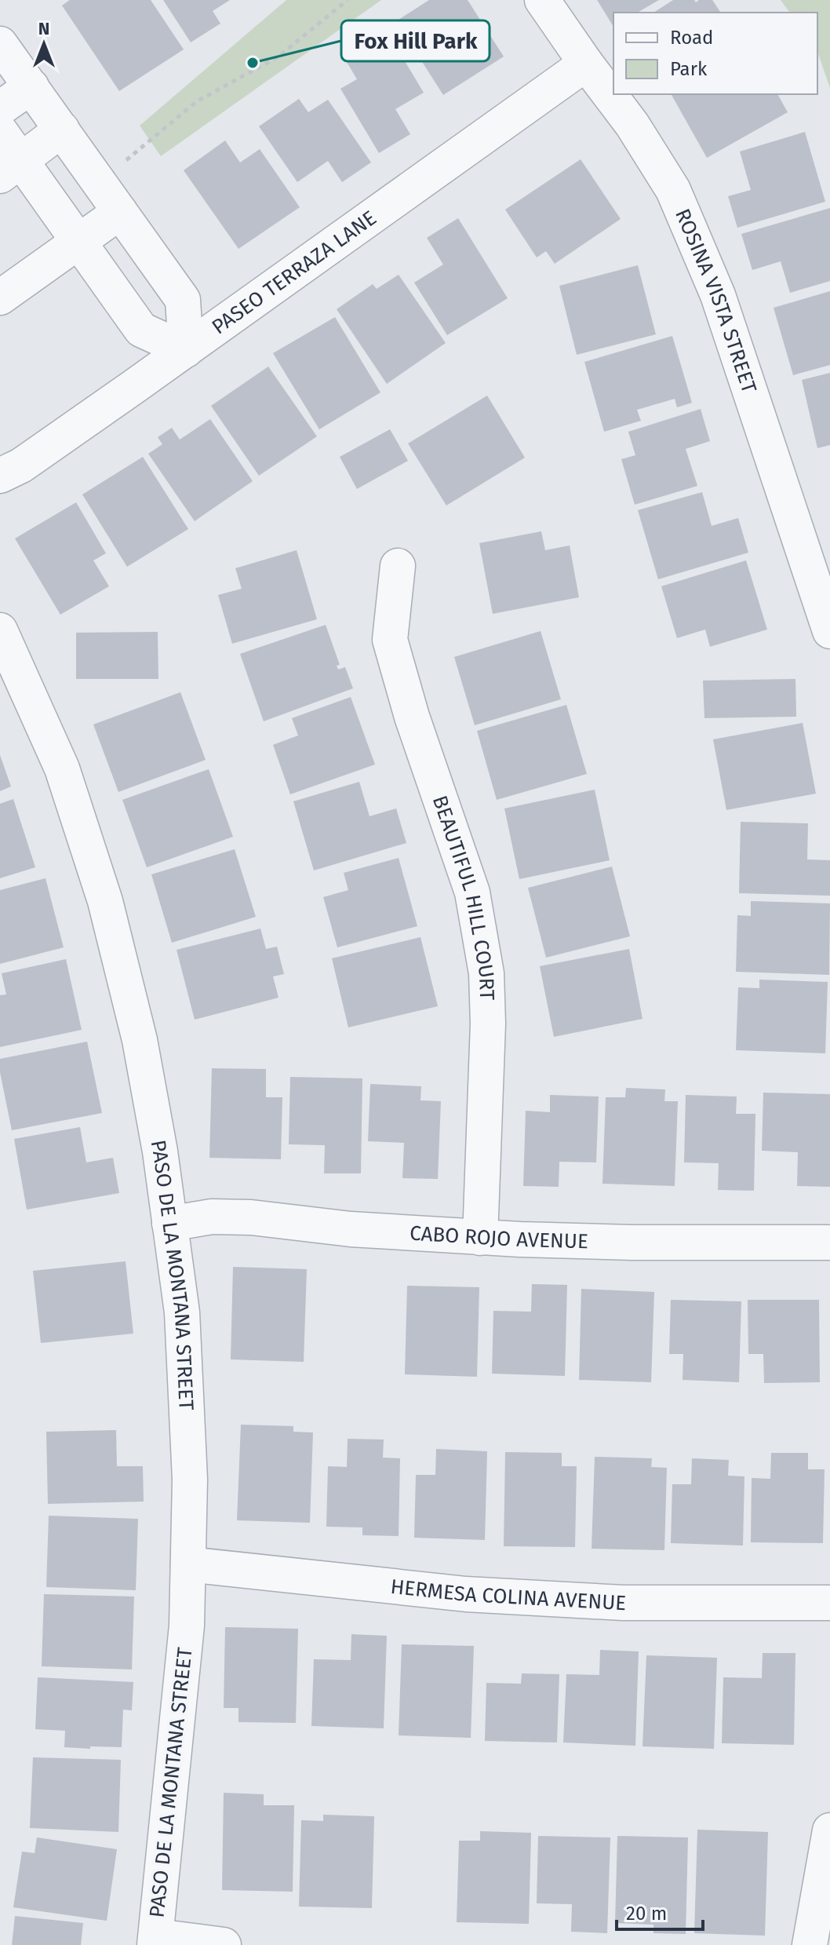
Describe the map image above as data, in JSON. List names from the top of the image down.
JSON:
{
  "streets": {
    "street": [
      "PASEO TERRAZA LANE",
      "ROSINA VISTA STREET",
      "BEAUTIFUL HILL COURT",
      "CABO ROJO AVENUE",
      "PASO DE LA MONTANA STREET",
      "HERMESA COLINA AVENUE"
    ]
  },
  "crossings": [
    ["PASEO TERRAZA LANE", "ROSINA VISTA STREET"],
    ["BEAUTIFUL HILL COURT", "CABO ROJO AVENUE"],
    ["CABO ROJO AVENUE", "PASO DE LA MONTANA STREET"],
    ["PASO DE LA MONTANA STREET", "HERMESA COLINA AVENUE"]
  ],
  "places": ["Fox Hill Park"],
  "legend": ["Road", "Park"],
  "scale_bar": "20 m",
  "north": "top"
}
